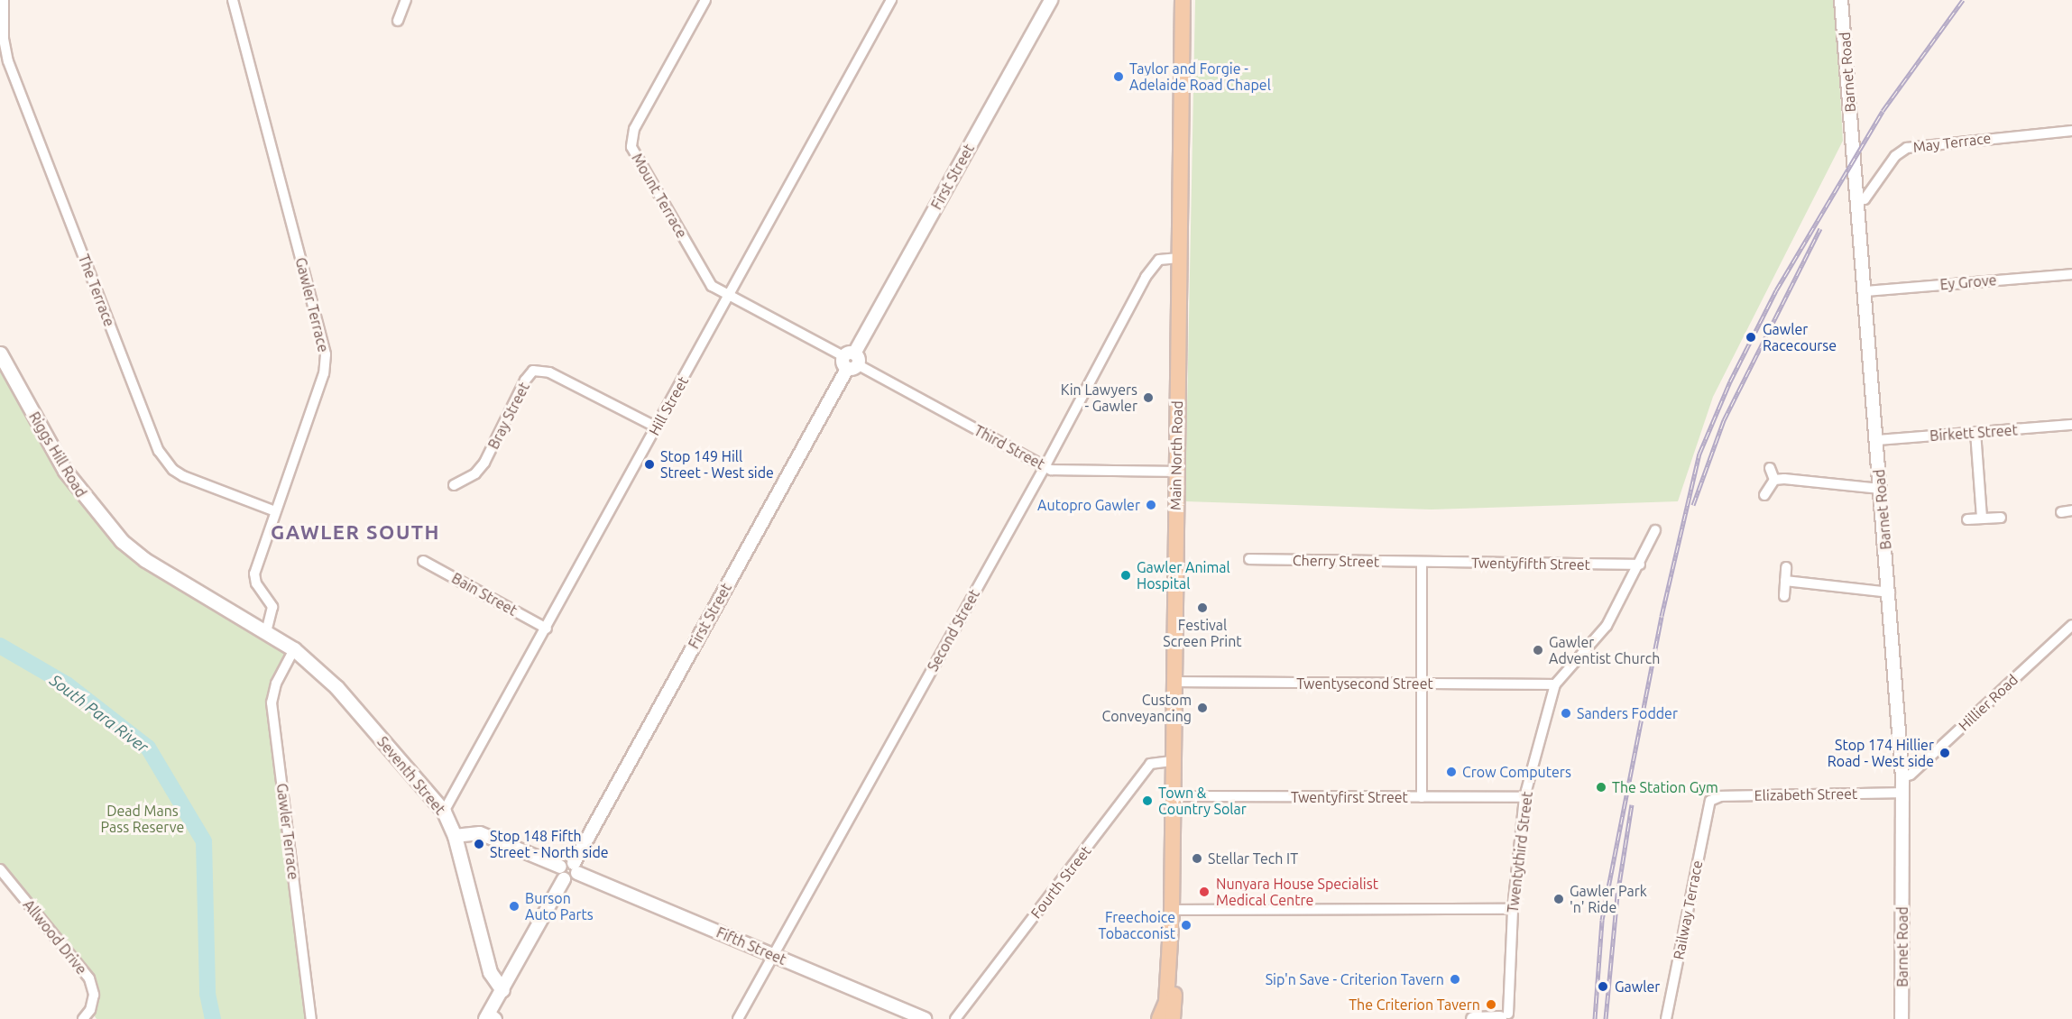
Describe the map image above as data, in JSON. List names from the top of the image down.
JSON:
{
  "streets": {
    "main road": ["Riggs Hill Road", "Main North Road", "Seventh Street"],
    "street": [
      "Barnet Road",
      "May Terrace",
      "First Street",
      "Mount Terrace",
      "Ey Grove",
      "The Terrace",
      "Gawler Terrace",
      "Hill Street",
      "Bray Street",
      "Birkett Street",
      "Third Street",
      "Cherry Street",
      "Twentyfifth Street",
      "Bain Street",
      "Second Street",
      "Twentysecond Street",
      "Hillier Road",
      "Elizabeth Street",
      "Twentyfirst Street",
      "Twentythird Street",
      "Fourth Street",
      "Railway Terrace",
      "Allwood Drive",
      "Fifth Street"
    ]
  },
  "crossings": [
    ["Barnet Road", "May Terrace"],
    ["Barnet Road", "Ey Grove"],
    ["Barnet Road", "Birkett Street"],
    ["Barnet Road", "Hillier Road"],
    ["Barnet Road", "Elizabeth Street"],
    ["First Street", "Third Street"],
    ["First Street", "Fifth Street"],
    ["Mount Terrace", "Hill Street"],
    ["Mount Terrace", "Third Street"],
    ["The Terrace", "Gawler Terrace"],
    ["Gawler Terrace", "Riggs Hill Road"],
    ["Gawler Terrace", "Seventh Street"],
    ["Hill Street", "Bray Street"],
    ["Hill Street", "Third Street"],
    ["Hill Street", "Bain Street"],
    ["Hill Street", "Seventh Street"],
    ["Third Street", "Main North Road"],
    ["Third Street", "Second Street"],
    ["Riggs Hill Road", "Seventh Street"],
    ["Main North Road", "Second Street"],
    ["Main North Road", "Twentysecond Street"],
    ["Main North Road", "Twentyfirst Street"],
    ["Main North Road", "Fourth Street"],
    ["Cherry Street", "Twentyfifth Street"],
    ["Twentyfifth Street", "Twentythird Street"],
    ["Second Street", "Fifth Street"],
    ["Twentysecond Street", "Twentythird Street"],
    ["Elizabeth Street", "Railway Terrace"],
    ["Twentyfirst Street", "Twentythird Street"]
  ],
  "districts": ["GAWLER SOUTH"],
  "water": ["South Para River"],
  "parks": ["Dead Mans Pass Reserve"],
  "places": [
    "Taylor and Forgie - Adelaide Road Chapel",
    "Gawler Racecourse",
    "Kin Lawyers - Gawler",
    "Stop 149 Hill Street - West side",
    "Autopro Gawler",
    "Gawler Animal Hospital",
    "Festival Screen Print",
    "Gawler Adventist Church",
    "Custom Conveyancing",
    "Sanders Fodder",
    "Stop 174 Hillier Road - West side",
    "Crow Computers",
    "The Station Gym",
    "Town & Country Solar",
    "Stop 148 Fifth Street - North side",
    "Stellar Tech IT",
    "Nunyara House Specialist Medical Centre",
    "Gawler Park 'n' Ride",
    "Burson Auto Parts",
    "Freechoice Tobacconist",
    "Sip'n Save - Criterion Tavern",
    "Gawler",
    "The Criterion Tavern"
  ]
}
